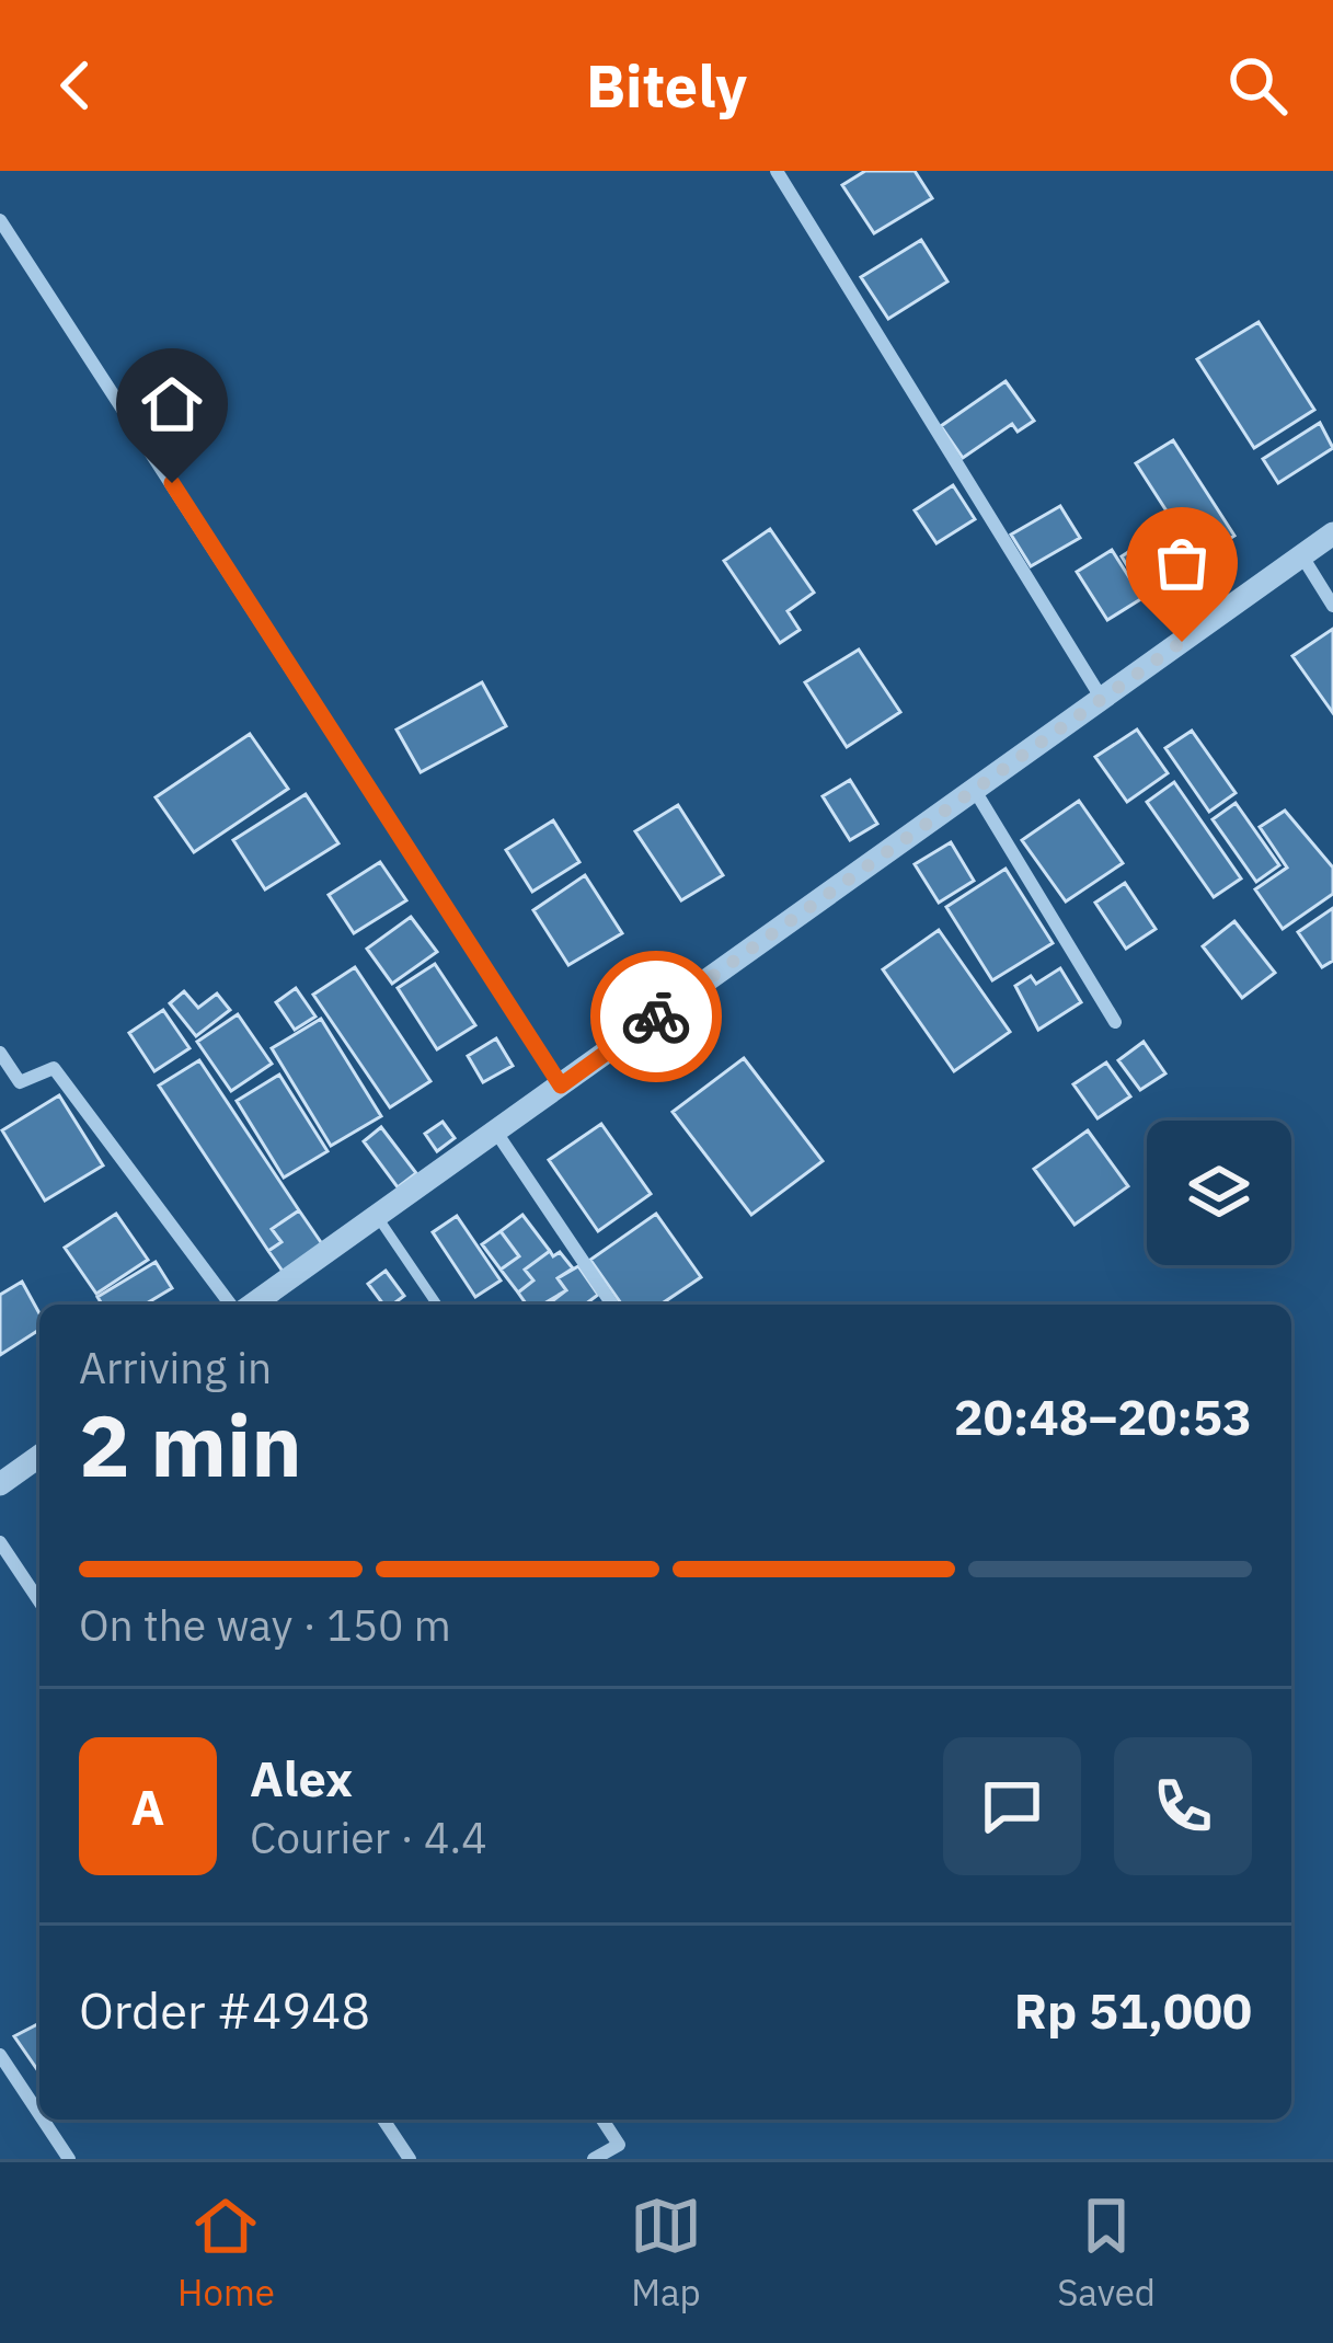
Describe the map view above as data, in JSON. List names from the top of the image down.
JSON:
{
  "page": {
    "header": "Bitely",
    "heading": ["2 min", "Arriving in", "20:48–20:53"],
    "panel": [
      "Alex",
      "Courier · 4.4",
      "Order #4948",
      "Rp 51,000"
    ],
    "bar": "On the way · 150 m",
    "round": "A",
    "tabs": ["Home", "Map", "Saved"]
  }
}
